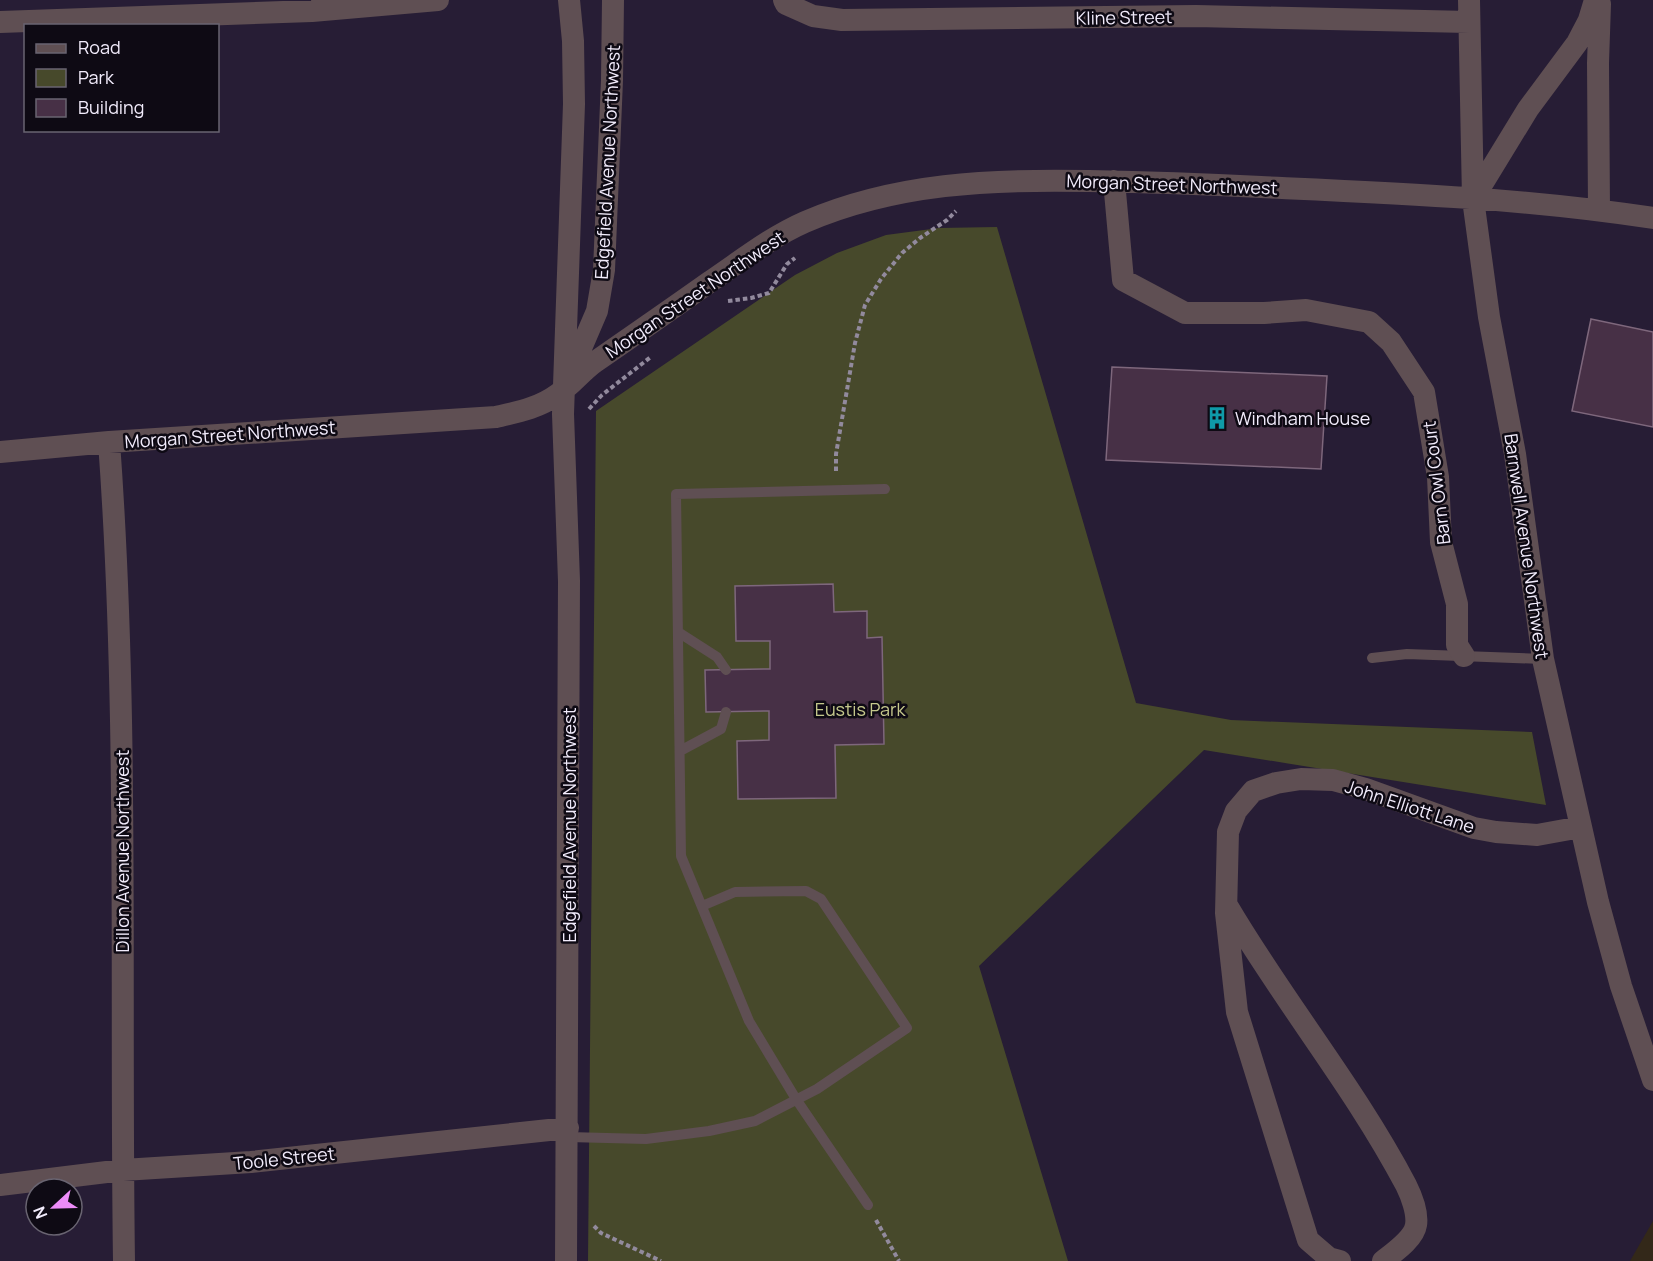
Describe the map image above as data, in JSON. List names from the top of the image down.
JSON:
{
  "streets": {
    "street": [
      "Kline Street",
      "Edgefield Avenue Northwest",
      "Morgan Street Northwest",
      "Barn Owl Court",
      "Barnwell Avenue Northwest",
      "John Elliott Lane",
      "Dillon Avenue Northwest",
      "Toole Street"
    ]
  },
  "crossings": [
    ["Kline Street", "Barnwell Avenue Northwest"],
    ["Edgefield Avenue Northwest", "Morgan Street Northwest"],
    ["Edgefield Avenue Northwest", "Toole Street"],
    ["Morgan Street Northwest", "Barn Owl Court"],
    ["Morgan Street Northwest", "Barnwell Avenue Northwest"],
    ["Morgan Street Northwest", "Dillon Avenue Northwest"],
    ["Barnwell Avenue Northwest", "John Elliott Lane"],
    ["Dillon Avenue Northwest", "Toole Street"]
  ],
  "parks": ["Eustis Park"],
  "places": {
    "building": ["Windham House"]
  },
  "legend": ["Road", "Park", "Building"],
  "north": "left"
}
